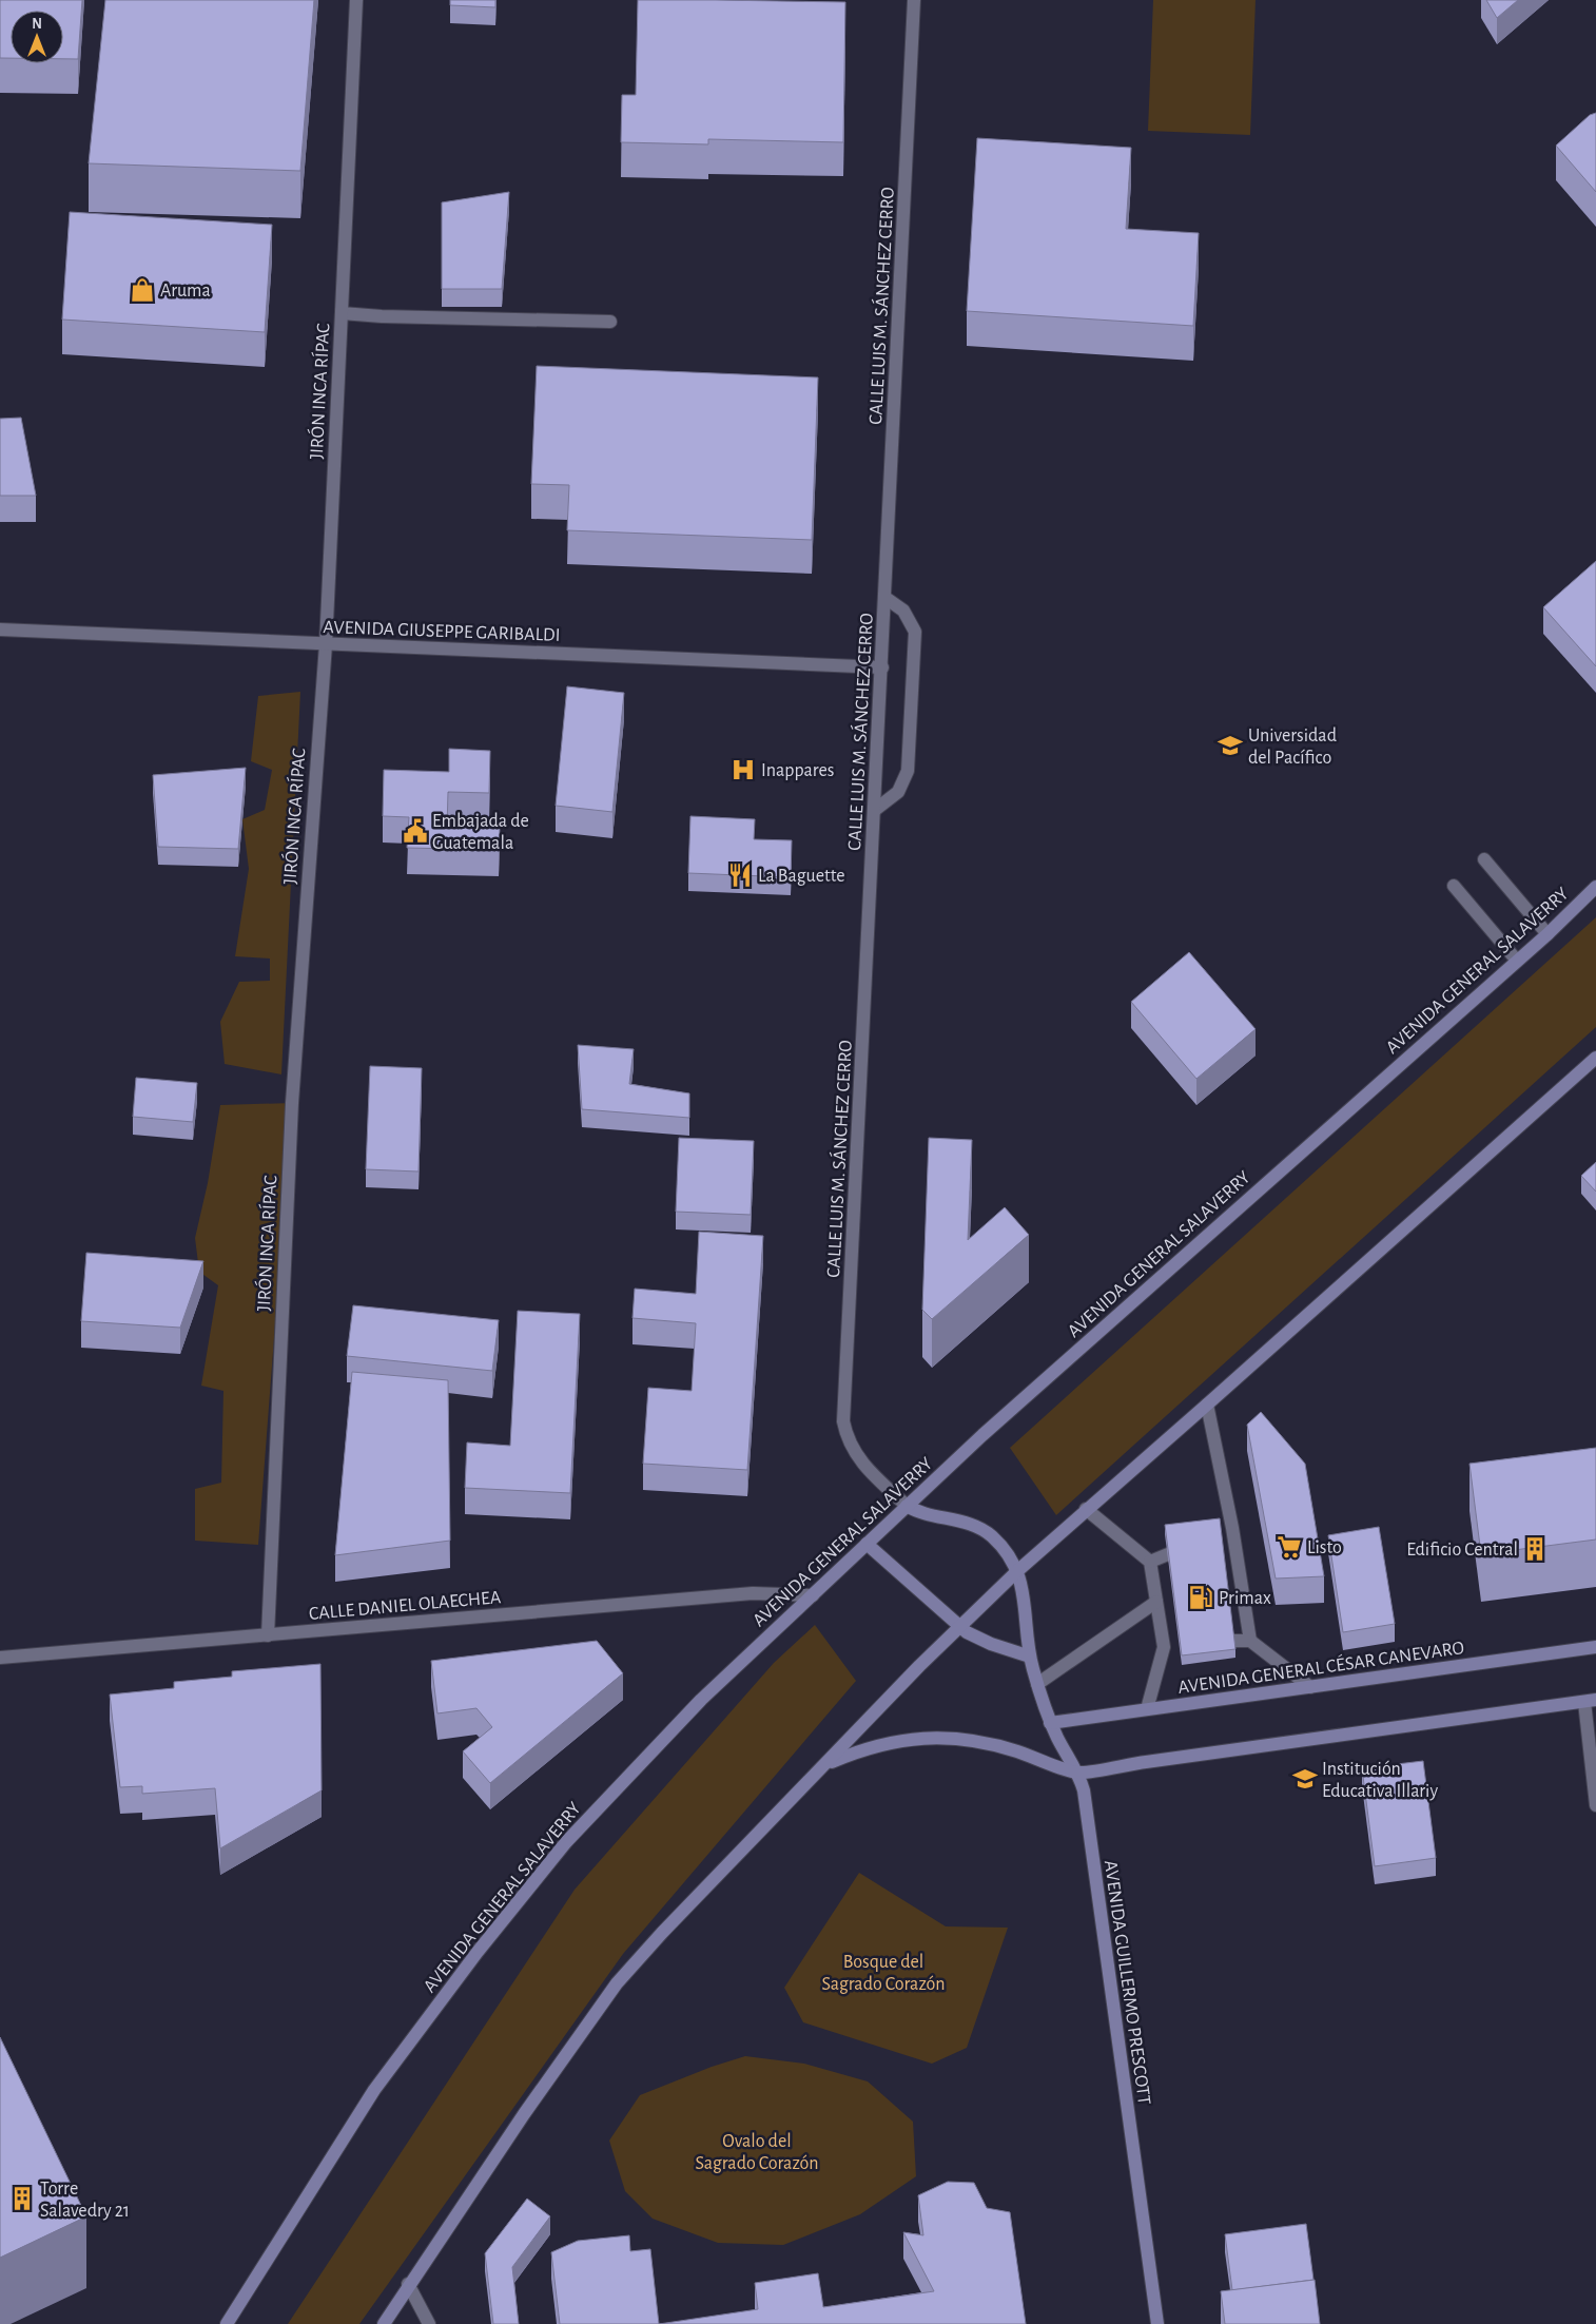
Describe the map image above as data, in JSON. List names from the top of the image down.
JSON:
{
  "streets": {
    "main road": ["AVENIDA GENERAL SALAVERRY", "AVENIDA GENERAL CÉSAR CANEVARO", "AVENIDA GUILLERMO PRESCOTT"],
    "street": [
      "CALLE LUIS M. SÁNCHEZ CERRO",
      "JIRÓN INCA RÍPAC",
      "AVENIDA GIUSEPPE GARIBALDI",
      "CALLE DANIEL OLAECHEA"
    ]
  },
  "crossings": [
    ["CALLE LUIS M. SÁNCHEZ CERRO", "AVENIDA GIUSEPPE GARIBALDI"],
    ["CALLE LUIS M. SÁNCHEZ CERRO", "AVENIDA GENERAL SALAVERRY"],
    ["CALLE LUIS M. SÁNCHEZ CERRO", "AVENIDA GUILLERMO PRESCOTT"],
    ["JIRÓN INCA RÍPAC", "AVENIDA GIUSEPPE GARIBALDI"],
    ["JIRÓN INCA RÍPAC", "CALLE DANIEL OLAECHEA"],
    ["AVENIDA GENERAL SALAVERRY", "CALLE DANIEL OLAECHEA"],
    ["AVENIDA GENERAL SALAVERRY", "AVENIDA GUILLERMO PRESCOTT"],
    ["AVENIDA GENERAL CÉSAR CANEVARO", "AVENIDA GUILLERMO PRESCOTT"]
  ],
  "parks": ["Bosque del Sagrado Corazón", "Ovalo del Sagrado Corazón"],
  "places": {
    "shop": ["Aruma"],
    "school or university": ["Universidad del Pacífico", "Institución Educativa Illariy"],
    "hospital": ["Inappares"],
    "public building": ["Embajada de Guatemala"],
    "restaurant": ["La Baguette"],
    "supermarket": ["Listo"],
    "building": ["Edificio Central", "Torre Salavedry 21"],
    "fuel station": ["Primax"]
  },
  "north": "top"
}
